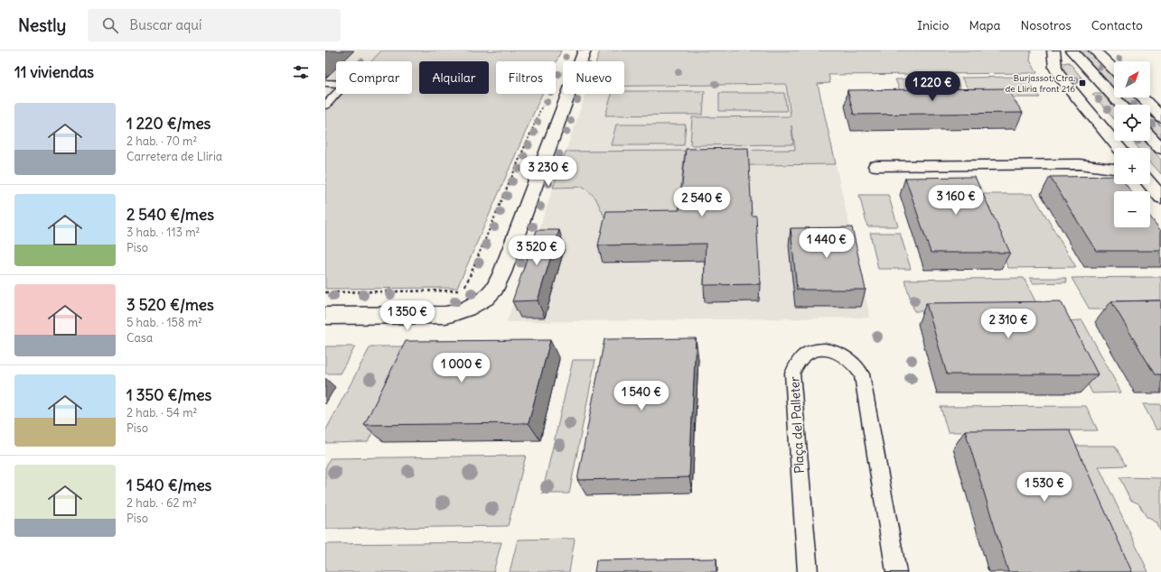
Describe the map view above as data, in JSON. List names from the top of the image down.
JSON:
{
  "streets": {
    "lane": ["Plaça del Palleter"]
  },
  "places": {
    "transit": ["Burjassot, Ctra. de Llíria front 216"]
  },
  "north": "top right",
  "page": {
    "header": "Nestly",
    "search": "Buscar aquí",
    "nav": [
      "Inicio",
      "Mapa",
      "Nosotros",
      "Contacto"
    ],
    "heading": "11 viviendas",
    "map_buttons": ["+", "−"],
    "chip": [
      "Comprar",
      "Alquilar",
      "Filtros",
      "Nuevo"
    ],
    "price": [
      "1 220 €",
      "3 230 €",
      "3 160 €",
      "2 540 €",
      "1 440 €",
      "3 520 €",
      "1 350 €",
      "2 310 €",
      "1 000 €",
      "1 540 €",
      "1 530 €"
    ],
    "list": [
      {
        "name": "1 220 €/mes",
        "note": "2 hab. · 70 m² · Carretera de Llíria"
      },
      {
        "name": "2 540 €/mes",
        "note": "3 hab. · 113 m² · Piso"
      },
      {
        "name": "3 520 €/mes",
        "note": "5 hab. · 158 m² · Casa"
      },
      {
        "name": "1 350 €/mes",
        "note": "2 hab. · 54 m² · Piso"
      },
      {
        "name": "1 540 €/mes",
        "note": "2 hab. · 62 m² · Piso"
      }
    ]
  }
}
